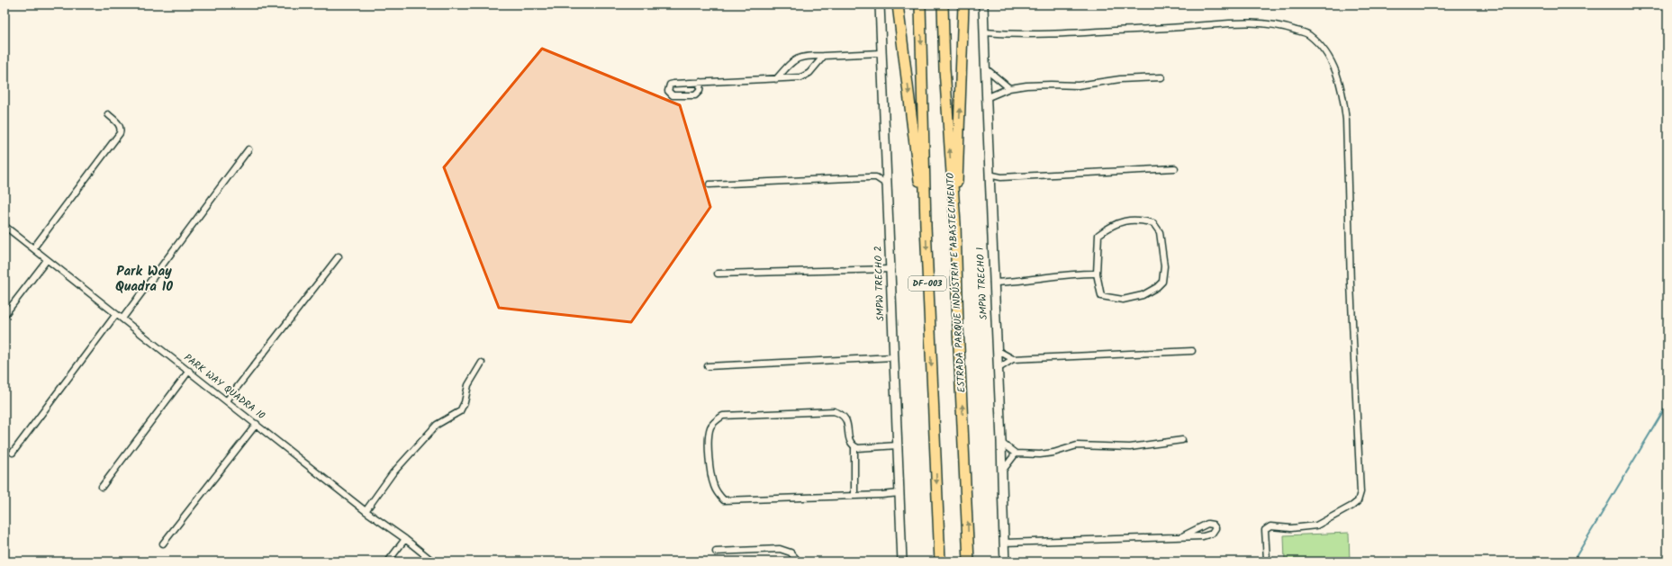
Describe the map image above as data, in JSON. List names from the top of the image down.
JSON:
{
  "streets": {
    "highway": ["ESTRADA PARQUE INDÚSTRIA E ABASTECIMENTO", "DF-003"],
    "street": ["SMPW TRECHO 2", "SMPW TRECHO 1", "PARK WAY QUADRA 10"]
  },
  "districts": ["Park Way Quadra 10"]
}
